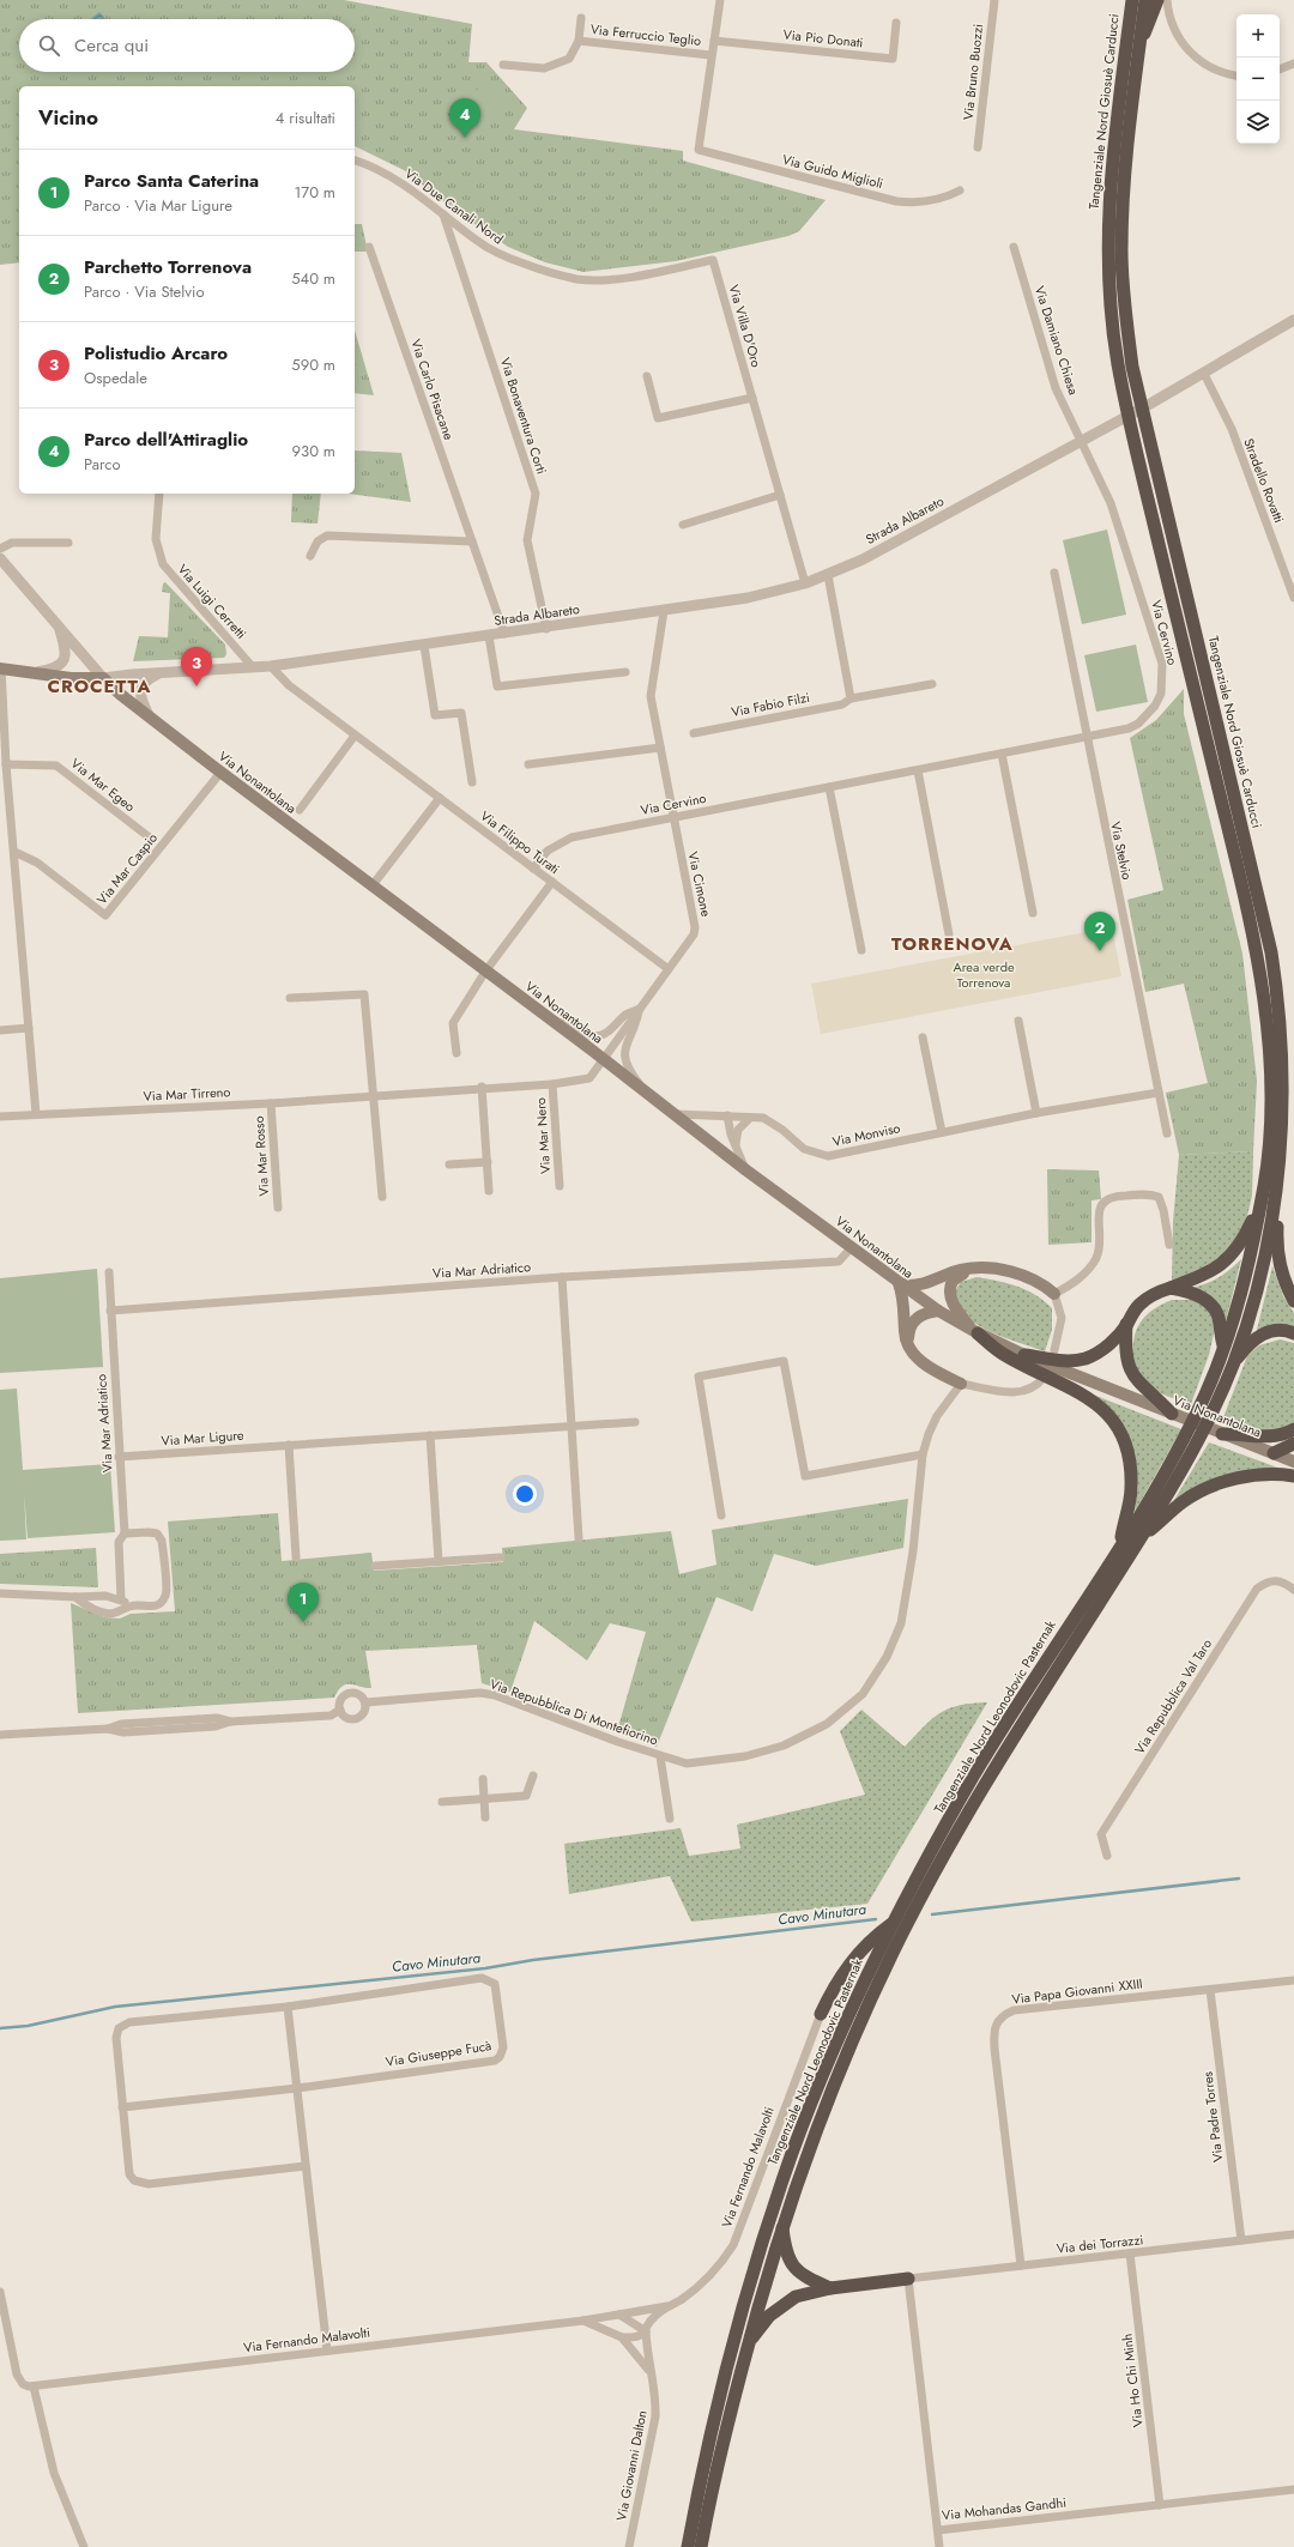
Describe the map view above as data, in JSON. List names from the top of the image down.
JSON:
{
  "streets": {
    "highway": ["Tangenziale Nord Giosuè Carducci", "Tangenziale Nord Leonodovic Pasternak"],
    "main road": ["Via Nonantolana"],
    "street": [
      "Via Ferruccio Teglio",
      "Via Pio Donati",
      "Via Bruno Buozzi",
      "Via Guido Miglioli",
      "Via Due Canali Nord",
      "Via Villa D'Oro",
      "Via Damiano Chiesa",
      "Via Carlo Pisacane",
      "Via Bonaventura Corti",
      "Stradello Rovatti",
      "Strada Albareto",
      "Via Luigi Cerretti",
      "Via Cervino",
      "Via Fabio Filzi",
      "Via Mar Egeo",
      "Via Filippo Turati",
      "Via Stelvio",
      "Via Mar Caspio",
      "Via Cimone",
      "Via Mar Tirreno",
      "Via Monviso",
      "Via Mar Nero",
      "Via Mar Rosso",
      "Via Mar Adriatico",
      "Via Mar Ligure",
      "Via Repubblica Val Taro",
      "Via Repubblica Di Montefiorino",
      "Via Papa Giovanni XXIII",
      "Via Giuseppe Fucà",
      "Via Padre Torres",
      "Via Fernando Malavolti",
      "Via dei Torrazzi",
      "Via Ho Chi Minh",
      "Via Giovanni Dalton",
      "Via Mohandas Gandhi"
    ]
  },
  "crossings": [
    ["Via Ferruccio Teglio", "Via Guido Miglioli"],
    ["Tangenziale Nord Giosuè Carducci", "Tangenziale Nord Leonodovic Pasternak"],
    ["Via Due Canali Nord", "Via Villa D'Oro"],
    ["Via Due Canali Nord", "Via Bonaventura Corti"],
    ["Via Villa D'Oro", "Strada Albareto"],
    ["Via Damiano Chiesa", "Strada Albareto"],
    ["Via Damiano Chiesa", "Via Cervino"],
    ["Via Carlo Pisacane", "Strada Albareto"],
    ["Via Bonaventura Corti", "Strada Albareto"],
    ["Stradello Rovatti", "Strada Albareto"],
    ["Strada Albareto", "Via Luigi Cerretti"],
    ["Strada Albareto", "Via Cervino"],
    ["Strada Albareto", "Via Nonantolana"],
    ["Strada Albareto", "Via Filippo Turati"],
    ["Strada Albareto", "Via Cimone"],
    ["Via Cervino", "Via Filippo Turati"],
    ["Via Cervino", "Via Stelvio"],
    ["Via Cervino", "Via Cimone"],
    ["Via Nonantolana", "Via Mar Caspio"],
    ["Via Nonantolana", "Via Cimone"],
    ["Via Nonantolana", "Via Mar Tirreno"],
    ["Via Nonantolana", "Via Monviso"],
    ["Via Nonantolana", "Via Mar Adriatico"],
    ["Via Filippo Turati", "Via Cimone"],
    ["Via Stelvio", "Via Monviso"],
    ["Via Cimone", "Via Mar Tirreno"],
    ["Via Mar Tirreno", "Via Mar Nero"],
    ["Via Mar Tirreno", "Via Mar Rosso"],
    ["Via Mar Adriatico", "Via Mar Ligure"],
    ["Via Papa Giovanni XXIII", "Via Padre Torres"],
    ["Via Papa Giovanni XXIII", "Via dei Torrazzi"],
    ["Via Padre Torres", "Via dei Torrazzi"],
    ["Via Fernando Malavolti", "Via Giovanni Dalton"],
    ["Via dei Torrazzi", "Via Ho Chi Minh"],
    ["Via dei Torrazzi", "Via Mohandas Gandhi"],
    ["Via Ho Chi Minh", "Via Mohandas Gandhi"]
  ],
  "districts": ["CROCETTA", "TORRENOVA"],
  "water": ["Cavo Minutara"],
  "parks": ["Area verde Torrenova"],
  "page": {
    "map_buttons": ["+", "−"],
    "search": "Cerca qui",
    "heading": ["Vicino", "4 risultati"],
    "pins": [
      "4",
      "3",
      "2",
      "1"
    ],
    "list": [
      {
        "mark": "1",
        "name": "Parco Santa Caterina",
        "note": "Parco · Via Mar Ligure",
        "value": "170 m"
      },
      {
        "mark": "2",
        "name": "Parchetto Torrenova",
        "note": "Parco · Via Stelvio",
        "value": "540 m"
      },
      {
        "mark": "3",
        "name": "Polistudio Arcaro",
        "note": "Ospedale",
        "value": "590 m"
      },
      {
        "mark": "4",
        "name": "Parco dell'Attiraglio",
        "note": "Parco",
        "value": "930 m"
      }
    ]
  }
}
